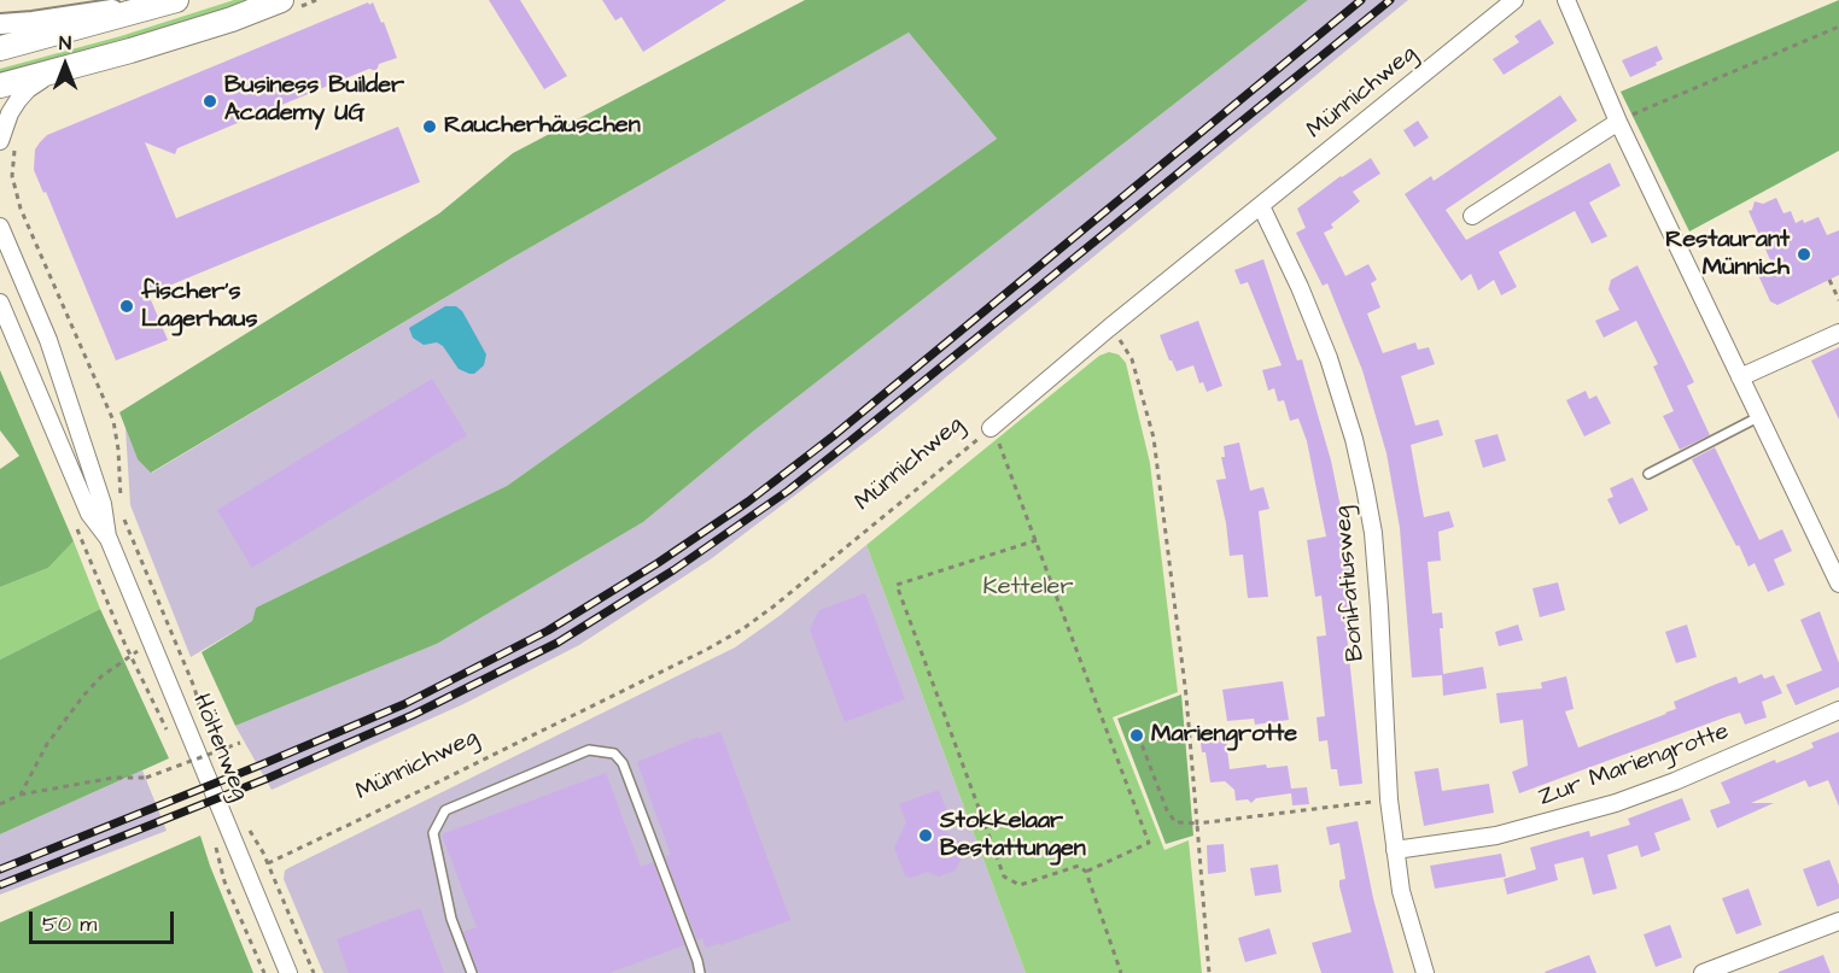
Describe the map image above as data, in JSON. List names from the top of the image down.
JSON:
{
  "streets": {
    "street": [
      "Münnichweg",
      "Bonifatiusweg",
      "Höltenweg",
      "Zur Mariengrotte"
    ]
  },
  "crossings": [
    ["Münnichweg", "Bonifatiusweg"],
    ["Bonifatiusweg", "Zur Mariengrotte"]
  ],
  "parks": ["Ketteler"],
  "places": [
    "Business Builder Academy UG",
    "Raucherhäuschen",
    "Restaurant Münnich",
    "fischer's Lagerhaus",
    "Mariengrotte",
    "Stokkelaar Bestattungen"
  ],
  "scale_bar": "50 m",
  "north": "top"
}
